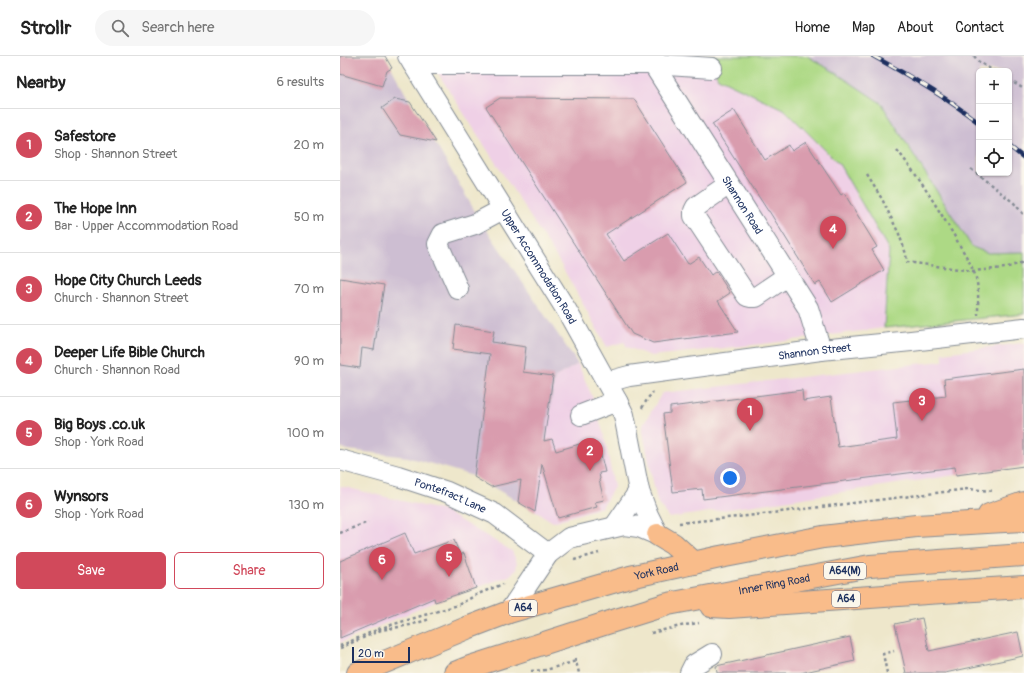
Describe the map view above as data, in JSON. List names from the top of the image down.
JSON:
{
  "streets": {
    "highway": [
      "York Road",
      "A64(M)",
      "Inner Ring Road",
      "A64"
    ],
    "street": [
      "Shannon Road",
      "Upper Accommodation Road",
      "Shannon Street",
      "Pontefract Lane"
    ]
  },
  "crossings": [
    ["Shannon Road", "Shannon Street"],
    ["Upper Accommodation Road", "Shannon Street"],
    ["York Road", "A64"],
    ["Inner Ring Road", "A64"]
  ],
  "scale_bar": "20 m",
  "page": {
    "header": "Strollr",
    "search": "Search here",
    "nav": [
      "Home",
      "Map",
      "About",
      "Contact"
    ],
    "heading": ["Nearby", "6 results"],
    "map_buttons": ["+", "−"],
    "list": [
      {
        "mark": "1",
        "name": "Safestore",
        "note": "Shop · Shannon Street",
        "value": "20 m"
      },
      {
        "mark": "2",
        "name": "The Hope Inn",
        "note": "Bar · Upper Accommodation Road",
        "value": "50 m"
      },
      {
        "mark": "3",
        "name": "Hope City Church Leeds",
        "note": "Church · Shannon Street",
        "value": "70 m"
      },
      {
        "mark": "4",
        "name": "Deeper Life Bible Church",
        "note": "Church · Shannon Road",
        "value": "90 m"
      },
      {
        "mark": "5",
        "name": "Big Boys .co.uk",
        "note": "Shop · York Road",
        "value": "100 m"
      },
      {
        "mark": "6",
        "name": "Wynsors",
        "note": "Shop · York Road",
        "value": "130 m"
      }
    ],
    "pins": [
      "4",
      "3",
      "1",
      "2",
      "5",
      "6"
    ],
    "buttons": ["Save", "Share"],
    "scale": "20 m"
  }
}
